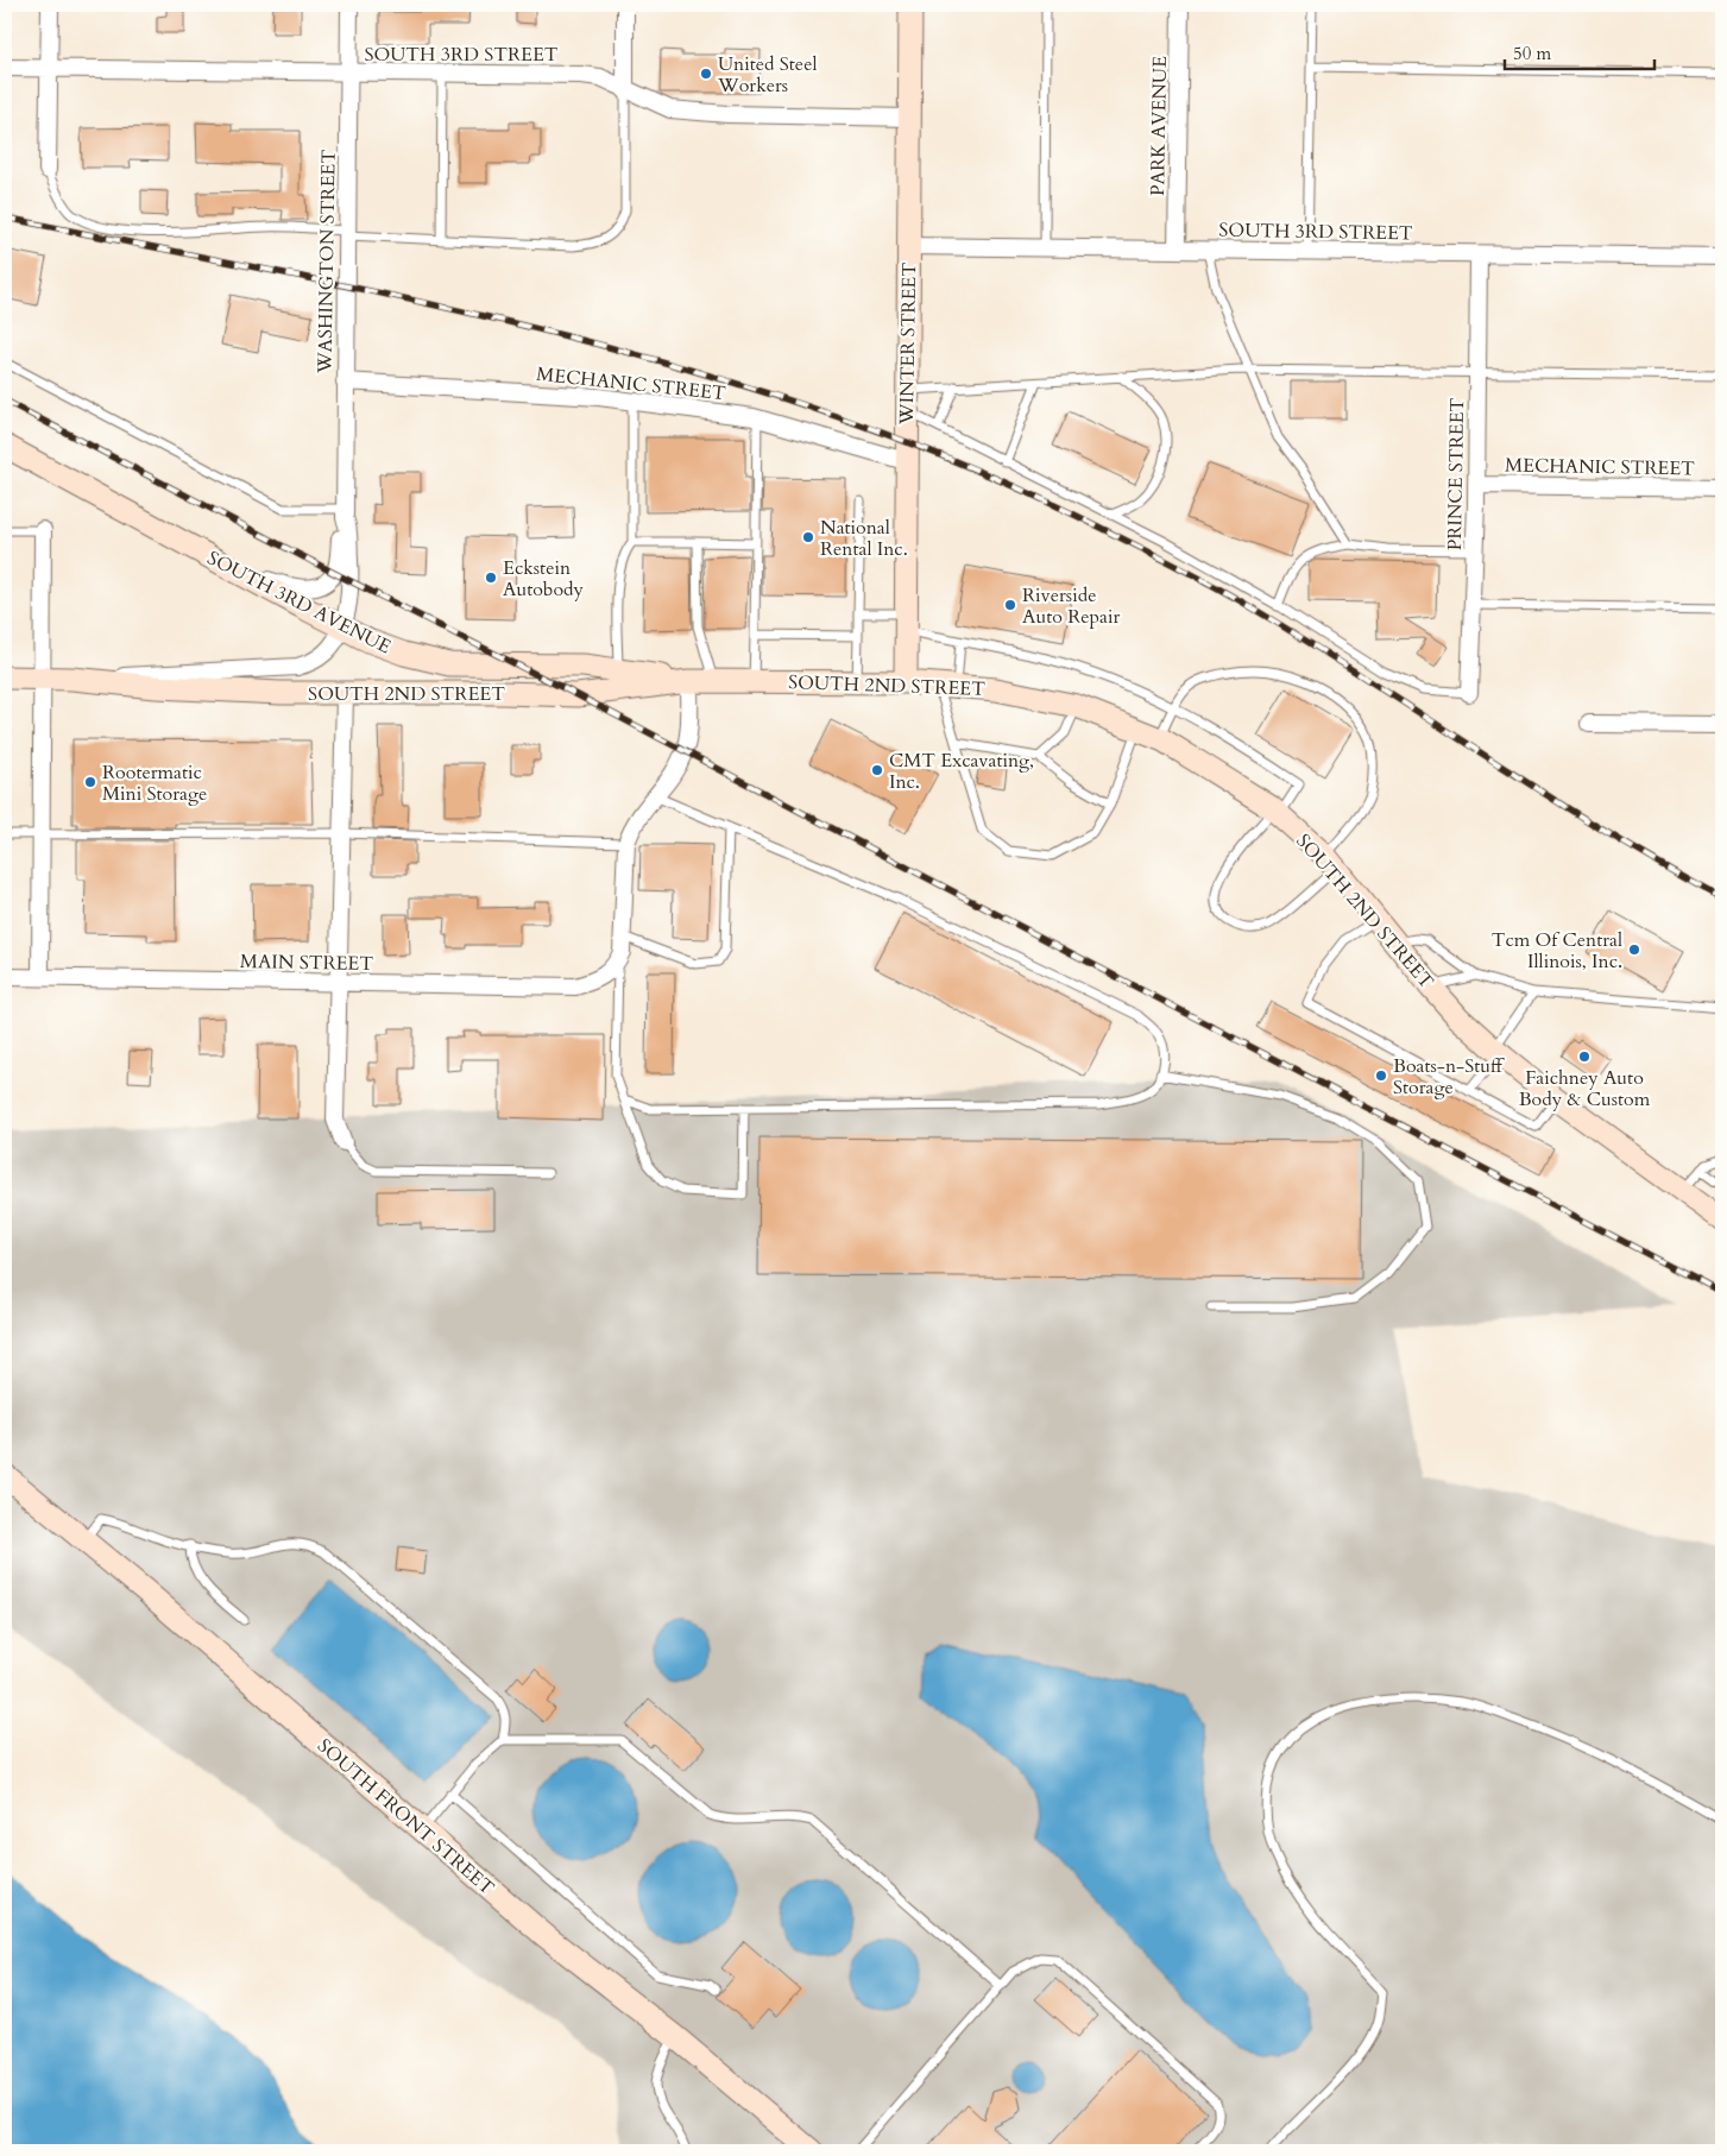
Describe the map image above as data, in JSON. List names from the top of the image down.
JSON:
{
  "streets": {
    "main road": [
      "WINTER STREET",
      "SOUTH 3RD AVENUE",
      "SOUTH 2ND STREET",
      "SOUTH FRONT STREET"
    ],
    "street": [
      "SOUTH 3RD STREET",
      "PARK AVENUE",
      "WASHINGTON STREET",
      "MECHANIC STREET",
      "PRINCE STREET",
      "MAIN STREET"
    ]
  },
  "crossings": [
    ["SOUTH 3RD STREET", "PARK AVENUE"],
    ["SOUTH 3RD STREET", "WASHINGTON STREET"],
    ["SOUTH 3RD STREET", "WINTER STREET"],
    ["SOUTH 3RD STREET", "PRINCE STREET"],
    ["WASHINGTON STREET", "MECHANIC STREET"],
    ["WASHINGTON STREET", "SOUTH 3RD AVENUE"],
    ["WASHINGTON STREET", "SOUTH 2ND STREET"],
    ["WINTER STREET", "MECHANIC STREET"],
    ["WINTER STREET", "SOUTH 2ND STREET"],
    ["MECHANIC STREET", "PRINCE STREET"],
    ["SOUTH 3RD AVENUE", "SOUTH 2ND STREET"]
  ],
  "places": [
    "United Steel Workers",
    "National Rental Inc.",
    "Eckstein Autobody",
    "Riverside Auto Repair",
    "CMT Excavating, Inc.",
    "Rootermatic Mini Storage",
    "Tcm Of Central Illinois, Inc.",
    "Faichney Auto Body & Custom",
    "Boats-n-Stuff Storage"
  ],
  "scale_bar": "50 m"
}
